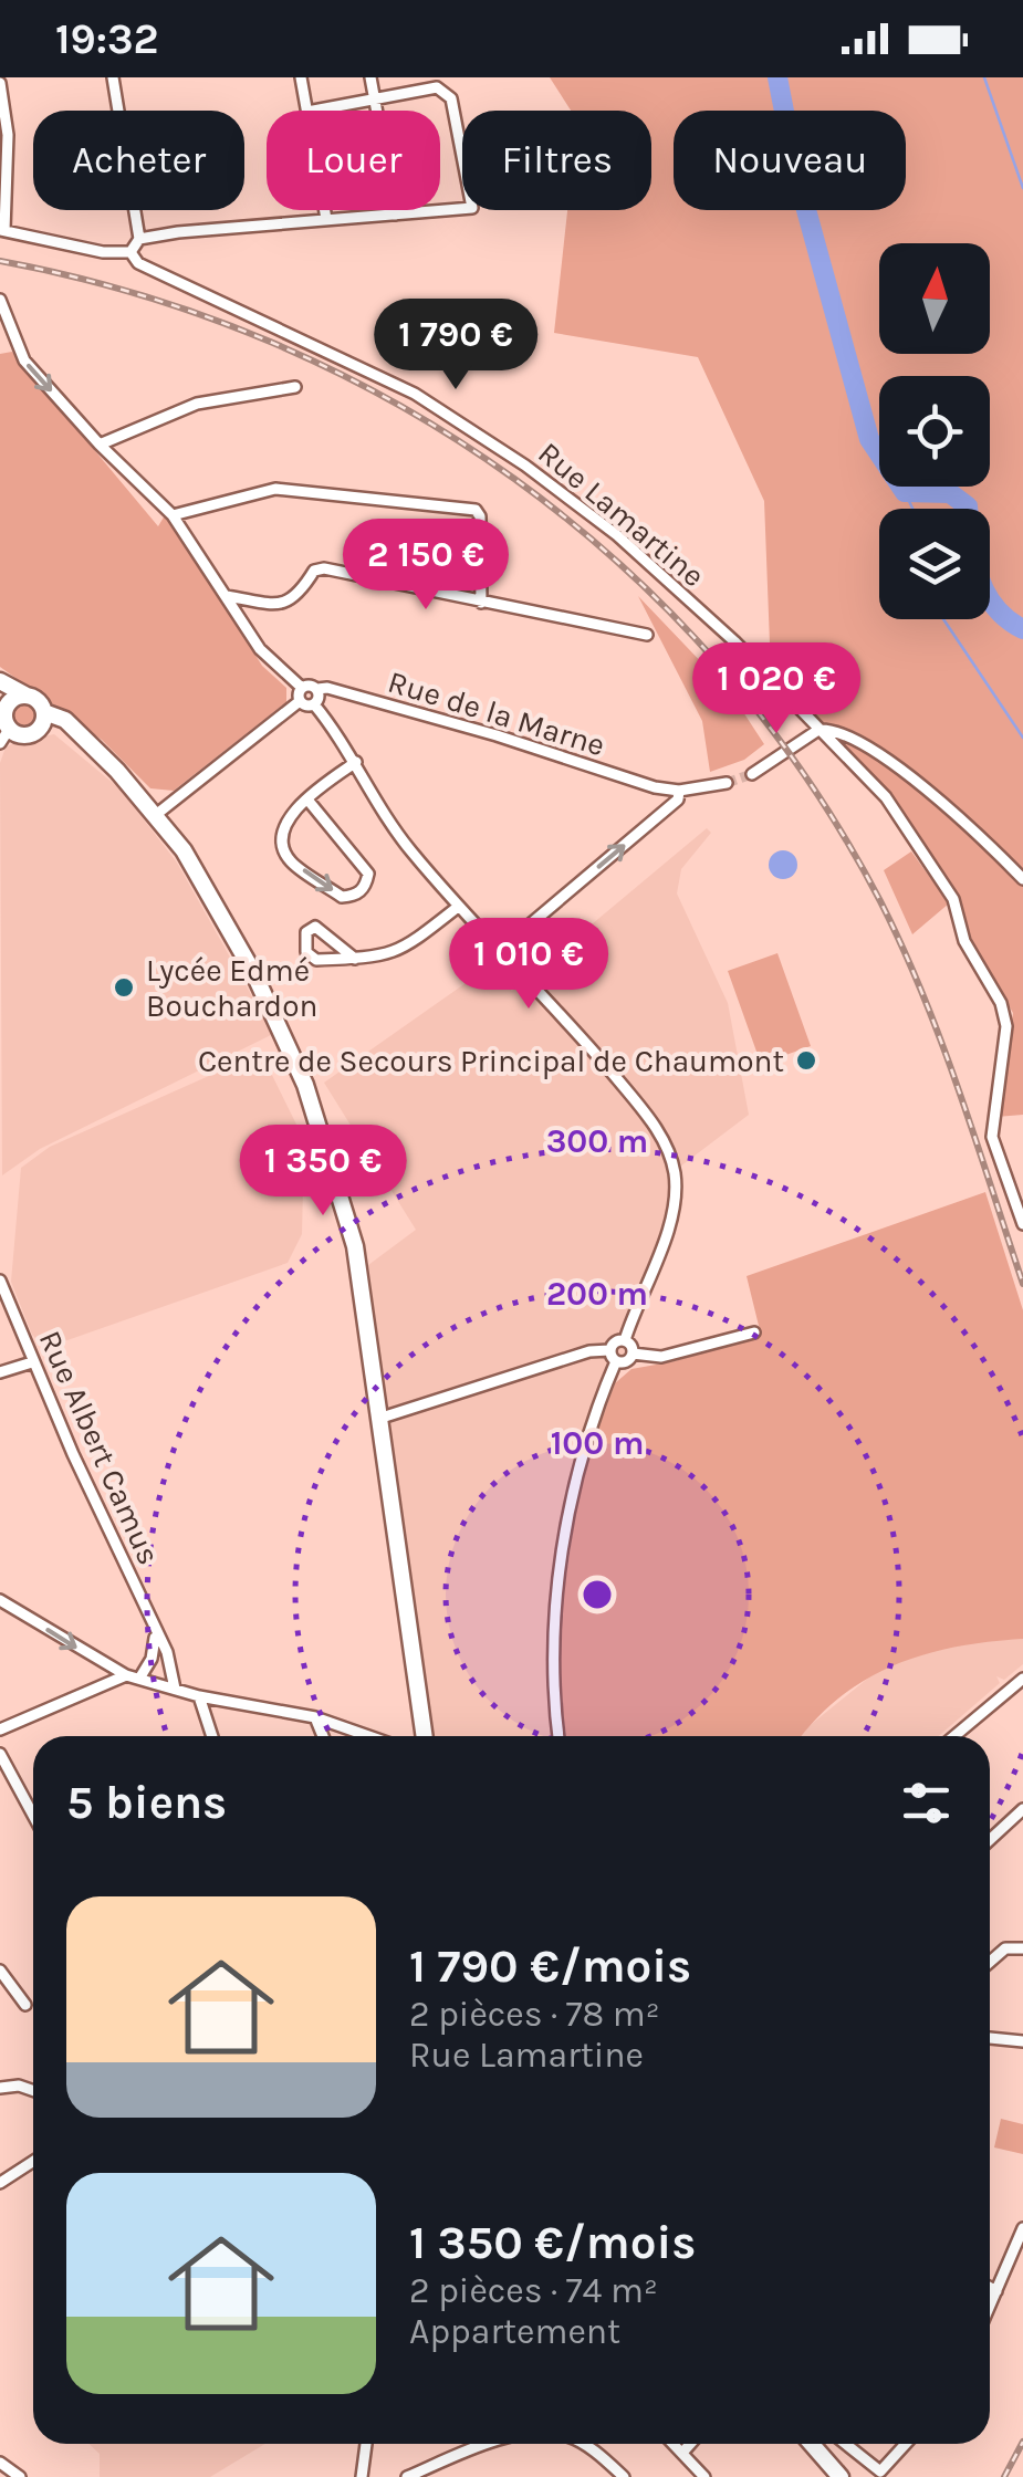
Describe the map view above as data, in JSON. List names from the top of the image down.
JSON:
{
  "streets": {
    "street": ["Rue Lamartine", "Rue de la Marne", "Rue Albert Camus"]
  },
  "places": ["Lycée Edmé Bouchardon", "Centre de Secours Principal de Chaumont"],
  "north": "top",
  "page": {
    "status": "19:32",
    "chip": [
      "Acheter",
      "Louer",
      "Filtres",
      "Nouveau"
    ],
    "price": [
      "1 790 €",
      "2 150 €",
      "1 020 €",
      "1 010 €",
      "1 350 €"
    ],
    "heading": "5 biens",
    "list": [
      {
        "name": "1 790 €/mois",
        "note": "2 pièces · 78 m² · Rue Lamartine"
      },
      {
        "name": "1 350 €/mois",
        "note": "2 pièces · 74 m² · Appartement"
      }
    ]
  },
  "rings": ["300 m", "200 m", "100 m"]
}
